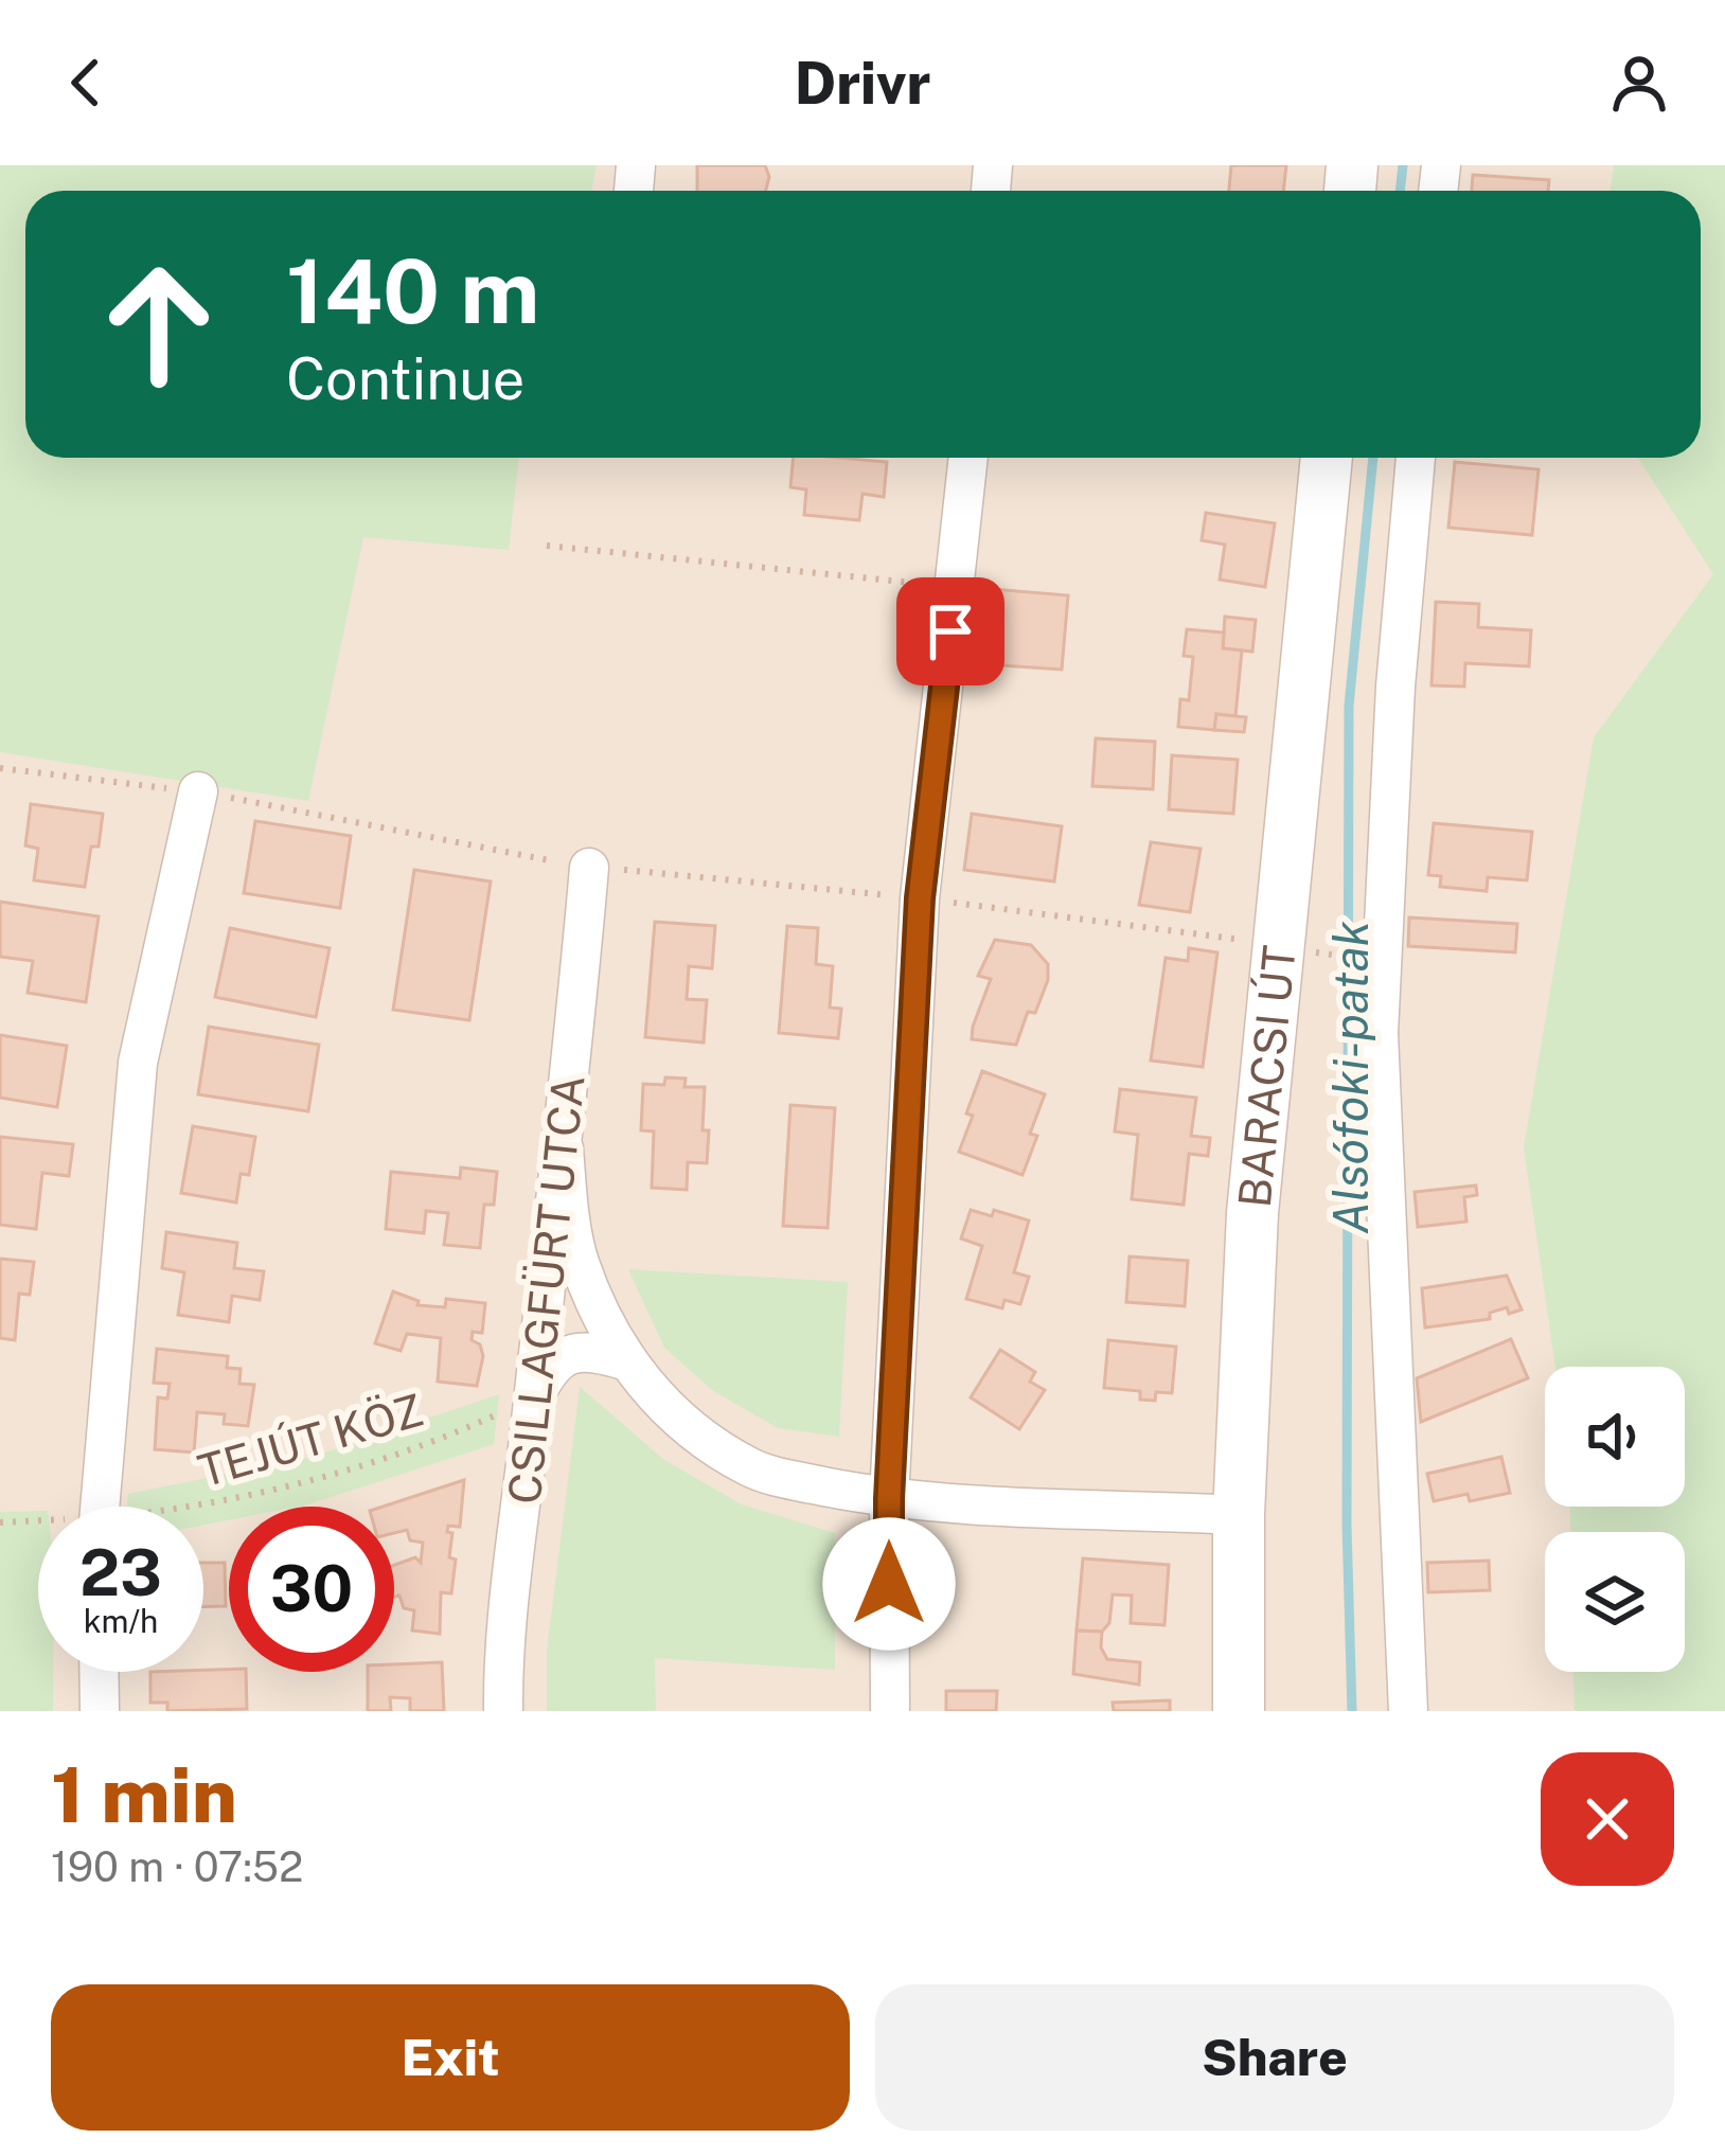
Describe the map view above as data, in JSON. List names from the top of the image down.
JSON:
{
  "streets": {
    "street": ["BARACSI ÚT", "CSILLAGFÜRT UTCA"],
    "path": ["TEJÚT KÖZ"]
  },
  "crossings": [
    ["CSILLAGFÜRT UTCA", "TEJÚT KÖZ"]
  ],
  "water": ["Alsófoki-patak"],
  "page": {
    "header": "Drivr",
    "turn": ["140 m", "Continue"],
    "speed": "23 km/h",
    "limit": "30",
    "heading": ["1 min", "190 m · 07:52"],
    "buttons": ["Exit", "Share"]
  }
}
